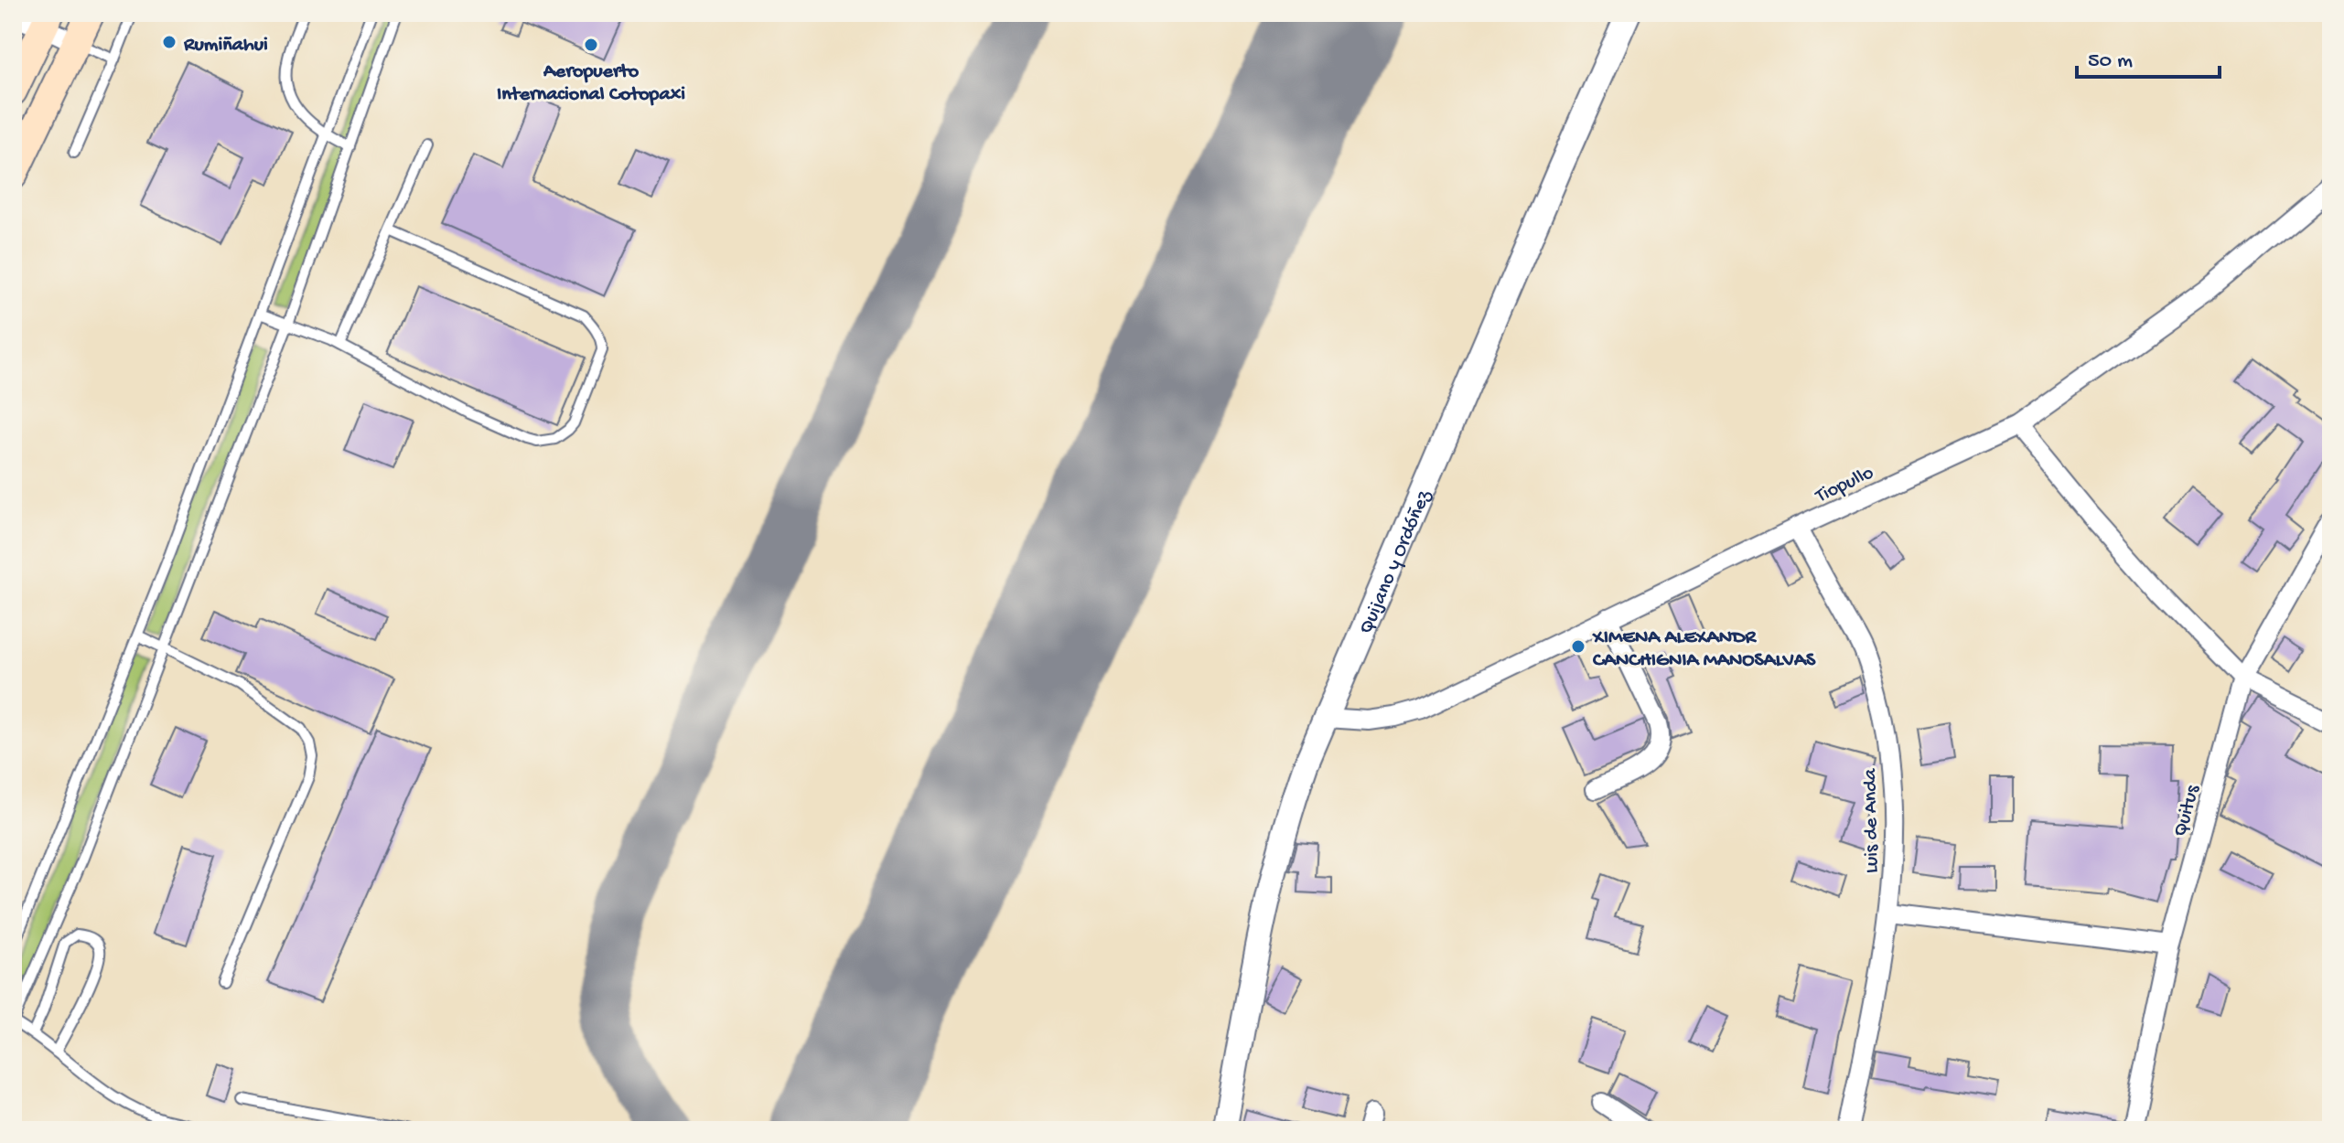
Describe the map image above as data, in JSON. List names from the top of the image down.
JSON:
{
  "streets": {
    "street": [
      "Tiopullo",
      "Quijano y Ordóñez",
      "Quitus",
      "Luis de Anda"
    ]
  },
  "crossings": [
    ["Tiopullo", "Quijano y Ordóñez"],
    ["Tiopullo", "Luis de Anda"]
  ],
  "places": ["Rumiñahui", "Aeropuerto Internacional Cotopaxi", "XIMENA ALEXANDR CANCHIGNIA MANOSALVAS"],
  "scale_bar": "50 m"
}
